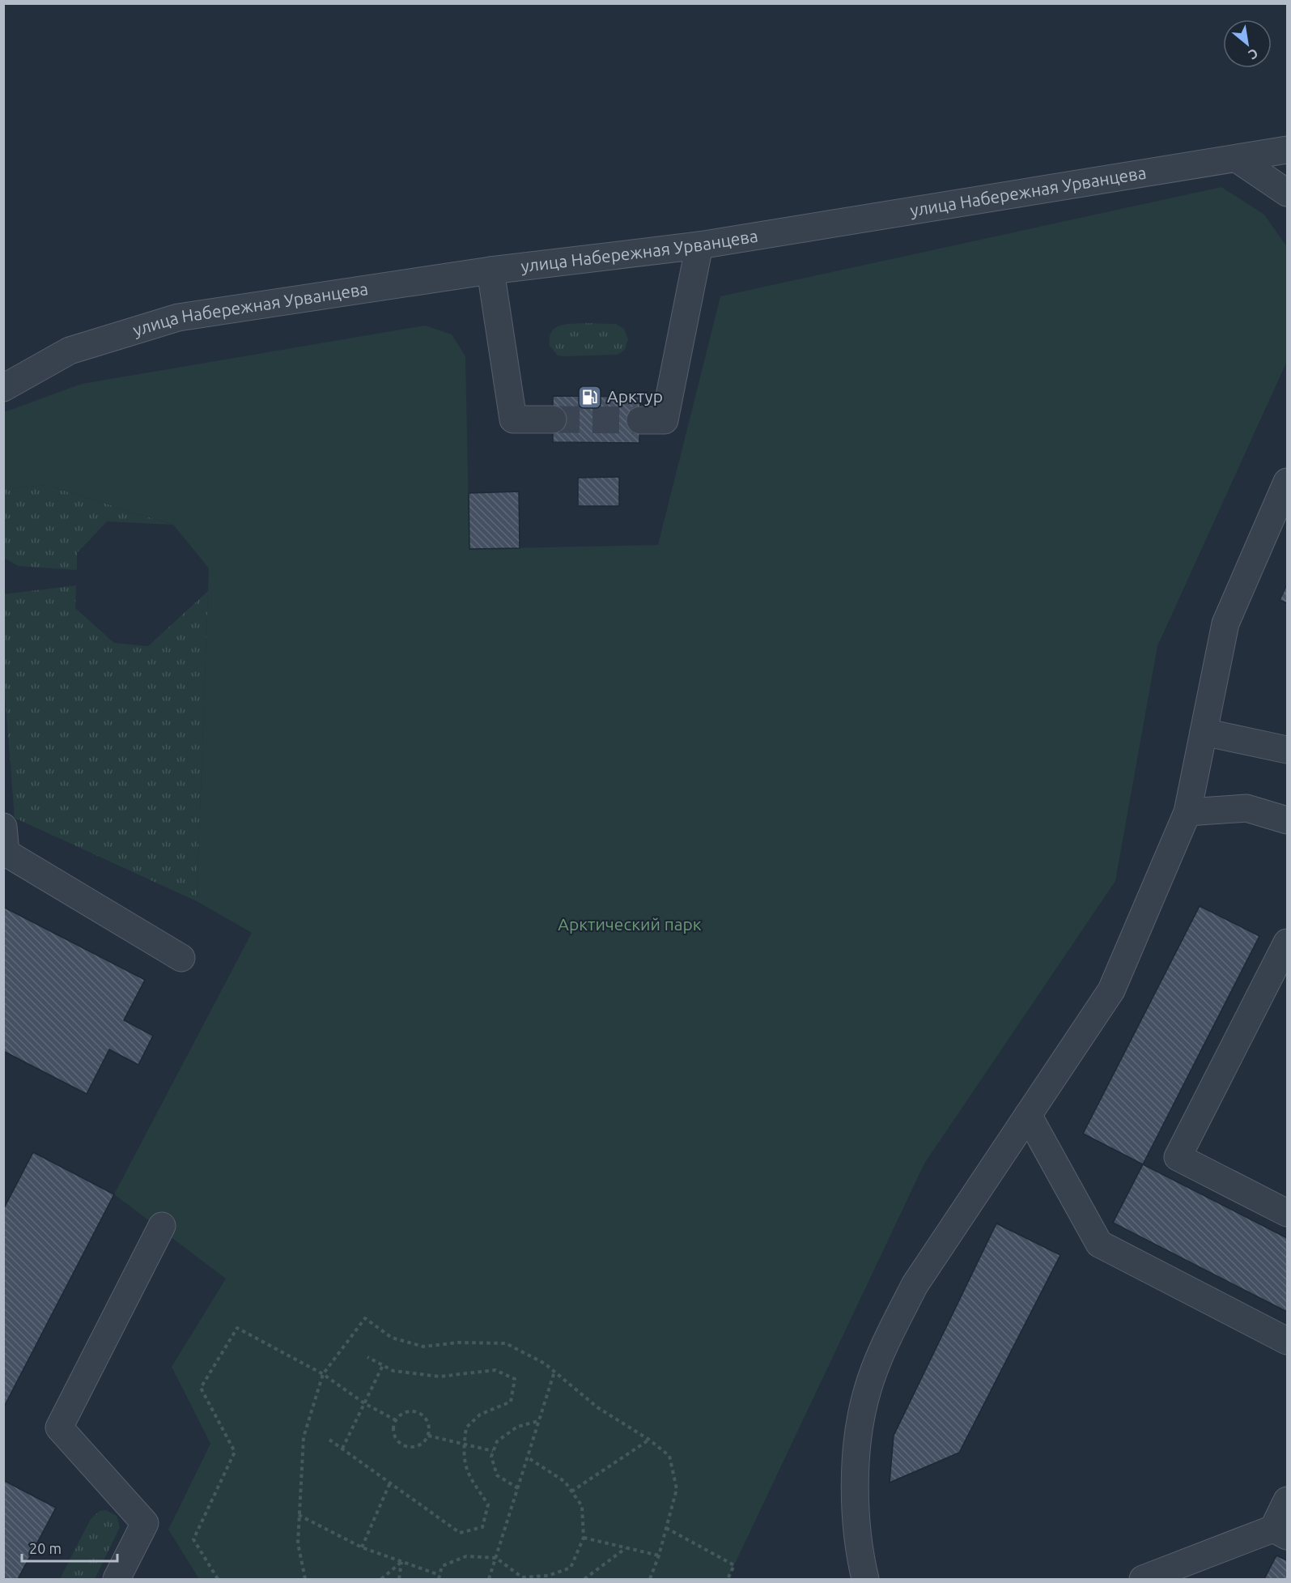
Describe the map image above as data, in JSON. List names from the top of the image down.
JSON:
{
  "streets": {
    "street": ["улица Набережная Урванцева"]
  },
  "parks": ["Арктический парк"],
  "places": {
    "fuel station": ["Арктур"]
  },
  "scale_bar": "20 m",
  "north": "bottom right"
}
